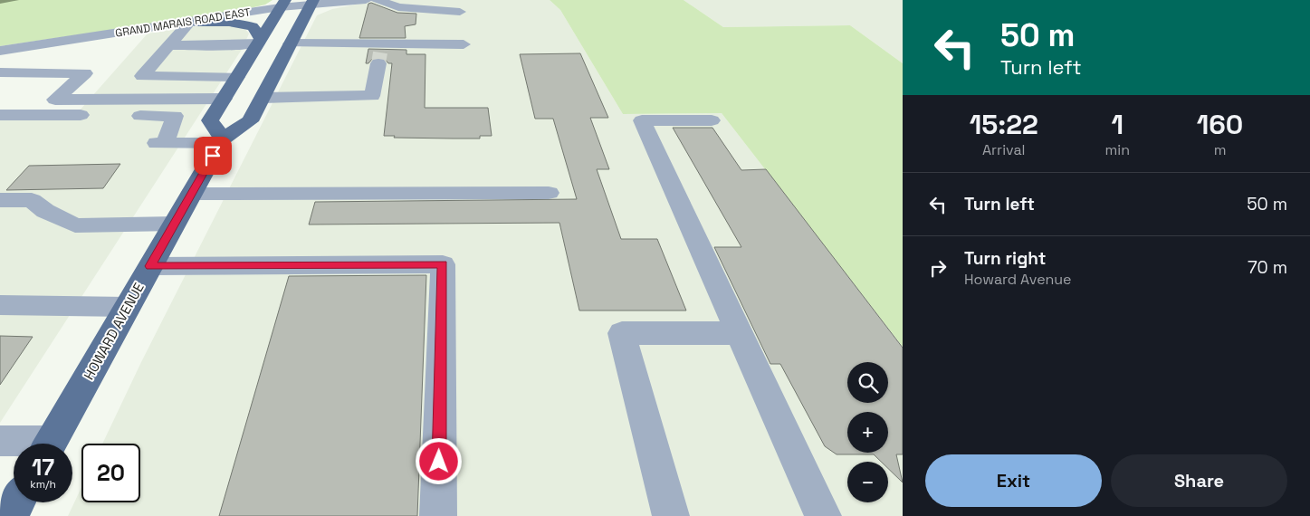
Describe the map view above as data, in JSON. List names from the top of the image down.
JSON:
{
  "streets": {
    "main road": ["HOWARD AVENUE"],
    "street": ["GRAND MARAIS ROAD EAST"]
  },
  "crossings": [
    ["GRAND MARAIS ROAD EAST", "HOWARD AVENUE"]
  ],
  "page": {
    "turn": ["50 m", "Turn left"],
    "eta": [
      "15:22",
      "Arrival",
      "1",
      "min",
      "160",
      "m"
    ],
    "list": [
      {
        "name": "Turn left",
        "value": "50 m"
      },
      {
        "name": "Turn right",
        "note": "Howard Avenue",
        "value": "70 m"
      }
    ],
    "map_buttons": ["+", "−"],
    "speed": "17 km/h",
    "limit": "20",
    "buttons": ["Exit", "Share"]
  }
}
